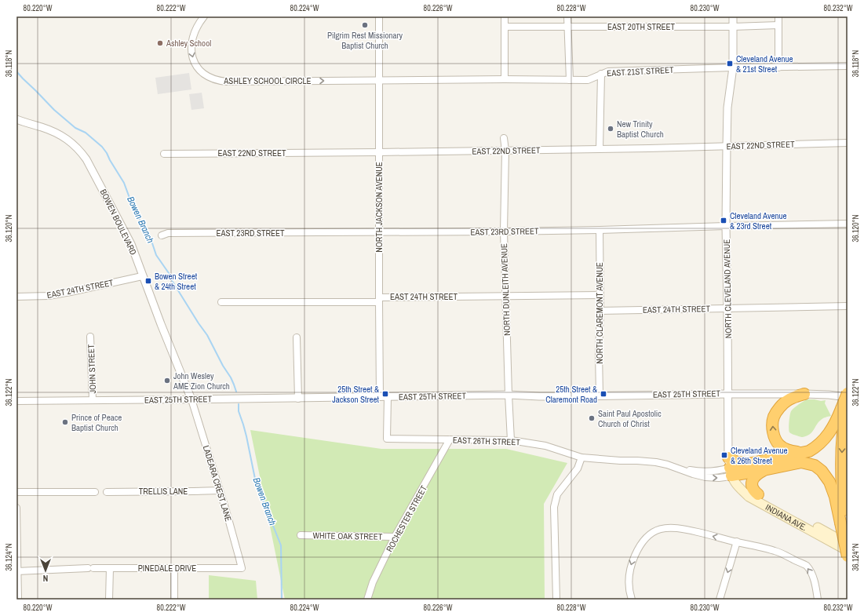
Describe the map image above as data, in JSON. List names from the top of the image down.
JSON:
{
  "streets": {
    "main road": ["INDIANA AVE."],
    "street": [
      "EAST 20TH STREET",
      "EAST 21ST STREET",
      "ASHLEY SCHOOL CIRCLE",
      "EAST 22ND STREET",
      "NORTH JACKSON AVENUE",
      "BOWEN BOULEVARD",
      "EAST 23RD STREET",
      "EAST 24TH STREET",
      "NORTH CLEVELAND AVENUE",
      "NORTH DUNLEITH AVENUE",
      "NORTH CLAREMONT AVENUE",
      "JOHN STREET",
      "EAST 25TH STREET",
      "EAST 26TH STREET",
      "LADEARA CREST LANE",
      "TRELLIS LANE",
      "ROCHESTER STREET",
      "WHITE OAK STREET",
      "PINEDALE DRIVE"
    ]
  },
  "crossings": [
    ["EAST 20TH STREET", "NORTH CLEVELAND AVENUE"],
    ["EAST 21ST STREET", "ASHLEY SCHOOL CIRCLE"],
    ["EAST 21ST STREET", "NORTH JACKSON AVENUE"],
    ["EAST 21ST STREET", "NORTH CLEVELAND AVENUE"],
    ["ASHLEY SCHOOL CIRCLE", "NORTH JACKSON AVENUE"],
    ["EAST 22ND STREET", "NORTH JACKSON AVENUE"],
    ["EAST 22ND STREET", "NORTH CLEVELAND AVENUE"],
    ["EAST 22ND STREET", "NORTH DUNLEITH AVENUE"],
    ["NORTH JACKSON AVENUE", "EAST 23RD STREET"],
    ["NORTH JACKSON AVENUE", "EAST 24TH STREET"],
    ["NORTH JACKSON AVENUE", "EAST 25TH STREET"],
    ["NORTH JACKSON AVENUE", "EAST 26TH STREET"],
    ["BOWEN BOULEVARD", "EAST 24TH STREET"],
    ["BOWEN BOULEVARD", "EAST 25TH STREET"],
    ["BOWEN BOULEVARD", "LADEARA CREST LANE"],
    ["EAST 23RD STREET", "NORTH CLEVELAND AVENUE"],
    ["EAST 23RD STREET", "NORTH DUNLEITH AVENUE"],
    ["EAST 23RD STREET", "NORTH CLAREMONT AVENUE"],
    ["EAST 24TH STREET", "NORTH CLEVELAND AVENUE"],
    ["EAST 24TH STREET", "NORTH DUNLEITH AVENUE"],
    ["EAST 24TH STREET", "NORTH CLAREMONT AVENUE"],
    ["NORTH CLEVELAND AVENUE", "EAST 25TH STREET"],
    ["NORTH CLEVELAND AVENUE", "EAST 26TH STREET"],
    ["NORTH CLEVELAND AVENUE", "INDIANA AVE."],
    ["NORTH DUNLEITH AVENUE", "EAST 25TH STREET"],
    ["NORTH DUNLEITH AVENUE", "EAST 26TH STREET"],
    ["NORTH CLAREMONT AVENUE", "EAST 25TH STREET"],
    ["JOHN STREET", "EAST 25TH STREET"],
    ["EAST 25TH STREET", "LADEARA CREST LANE"],
    ["EAST 26TH STREET", "INDIANA AVE."],
    ["EAST 26TH STREET", "ROCHESTER STREET"],
    ["LADEARA CREST LANE", "TRELLIS LANE"],
    ["LADEARA CREST LANE", "PINEDALE DRIVE"],
    ["ROCHESTER STREET", "WHITE OAK STREET"]
  ],
  "water": ["Bowen Branch"],
  "places": {
    "other": [
      "Pilgrim Rest Missionary Baptist Church",
      "Ashley School",
      "New Trinity Baptist Church",
      "John Wesley AME Zion Church",
      "Saint Paul Apostolic Church of Christ",
      "Prince of Peace Baptist Church"
    ],
    "transit": [
      "Cleveland Avenue & 21st Street",
      "Cleveland Avenue & 23rd Street",
      "Bowen Street & 24th Street",
      "25th Street & Jackson Street",
      "25th Street & Claremont Road",
      "Cleveland Avenue & 26th Street"
    ]
  },
  "north": "bottom",
  "coordinates": [
    "80.220°W",
    "80.222°W",
    "80.224°W",
    "80.226°W",
    "80.228°W",
    "80.230°W",
    "80.232°W",
    "36.118°N",
    "36.120°N",
    "36.122°N",
    "36.124°N"
  ]
}
